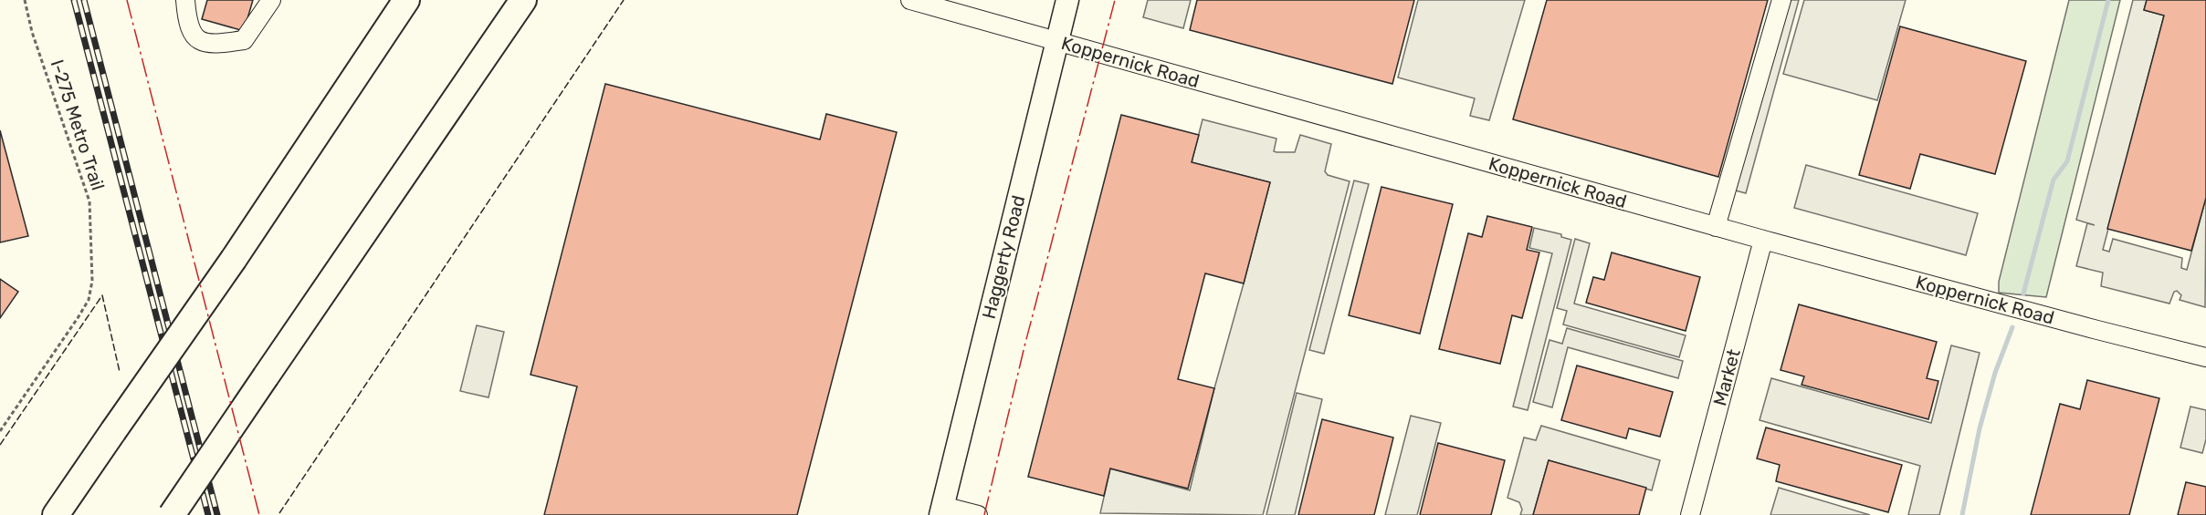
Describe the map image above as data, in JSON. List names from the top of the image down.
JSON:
{
  "streets": {
    "main road": ["Haggerty Road"],
    "street": ["Koppernick Road", "Market"],
    "path": ["I-275 Metro Trail"]
  },
  "crossings": [
    ["Koppernick Road", "Haggerty Road"],
    ["Koppernick Road", "Market"]
  ]
}
